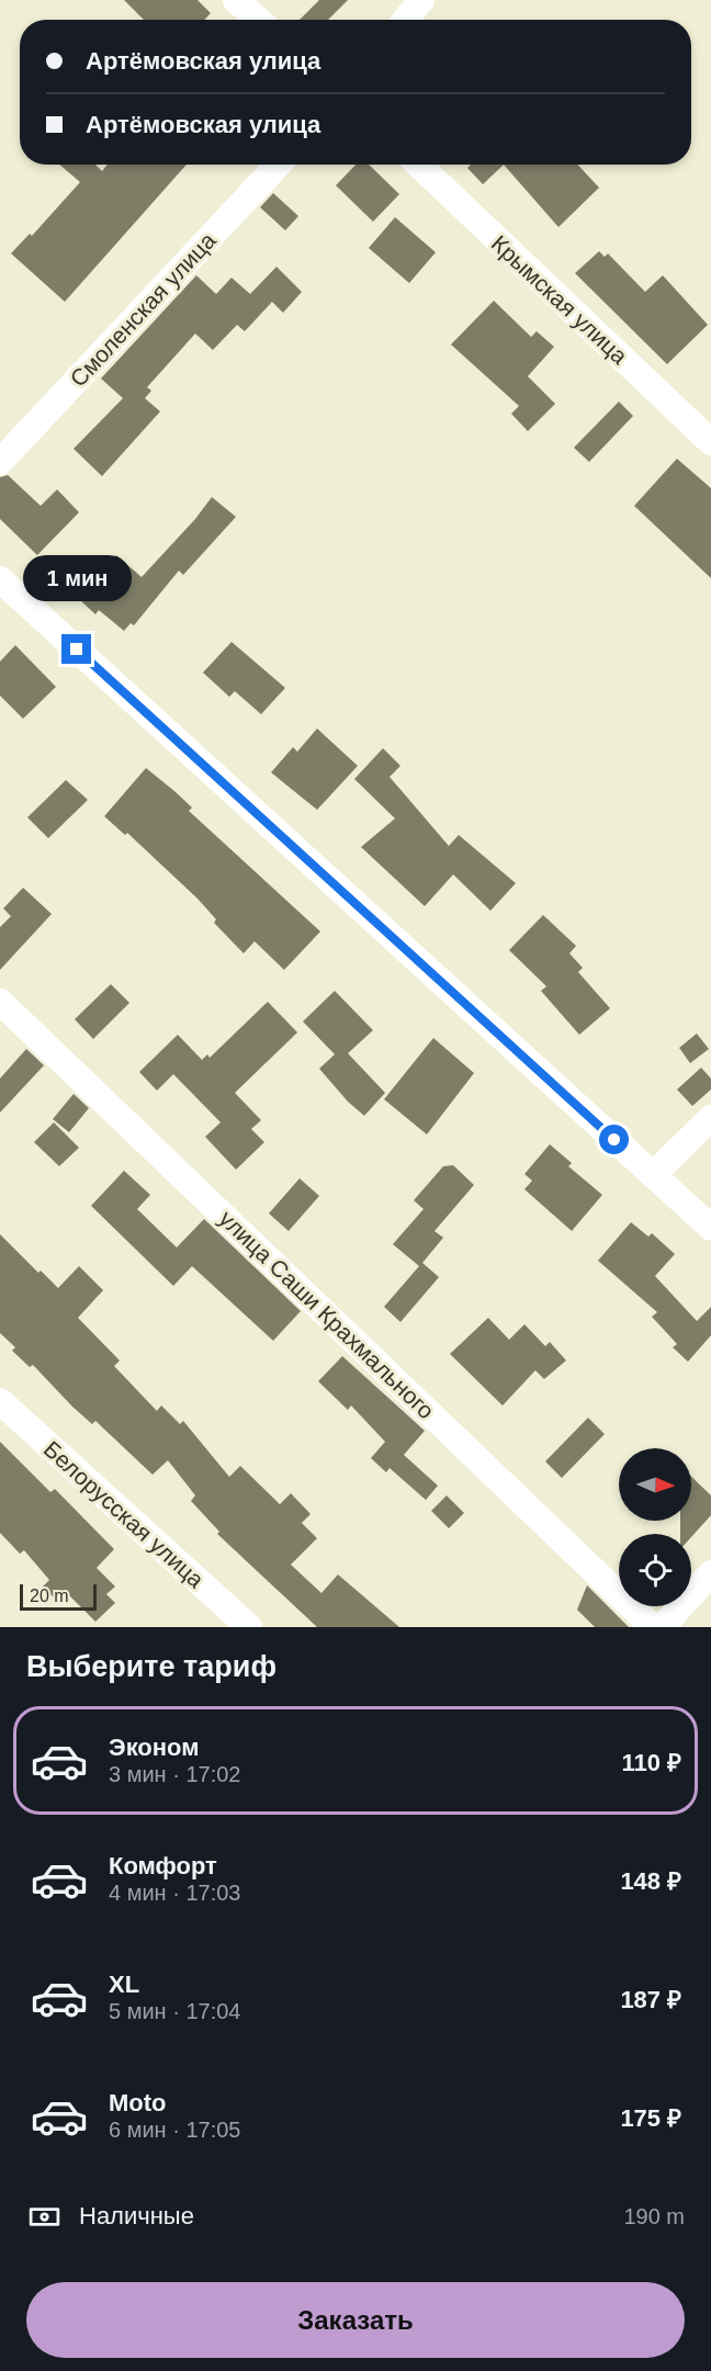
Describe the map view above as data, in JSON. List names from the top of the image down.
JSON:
{
  "streets": {
    "street": [
      "Крымская улица",
      "Смоленская улица",
      "улица Саши Крахмального",
      "Белорусская улица"
    ]
  },
  "scale_bar": "20 m",
  "north": "right",
  "page": {
    "banner": ["Артёмовская улица", "Артёмовская улица"],
    "bubble": "1 мин",
    "scale": "20 m",
    "heading": "Выберите тариф",
    "list": [
      {
        "name": "Эконом",
        "note": "3 мин · 17:02",
        "value": "110 ₽"
      },
      {
        "name": "Комфорт",
        "note": "4 мин · 17:03",
        "value": "148 ₽"
      },
      {
        "name": "XL",
        "note": "5 мин · 17:04",
        "value": "187 ₽"
      },
      {
        "name": "Moto",
        "note": "6 мин · 17:05",
        "value": "175 ₽"
      }
    ],
    "pay": ["Наличные", "190 m"],
    "buttons": "Заказать"
  }
}
